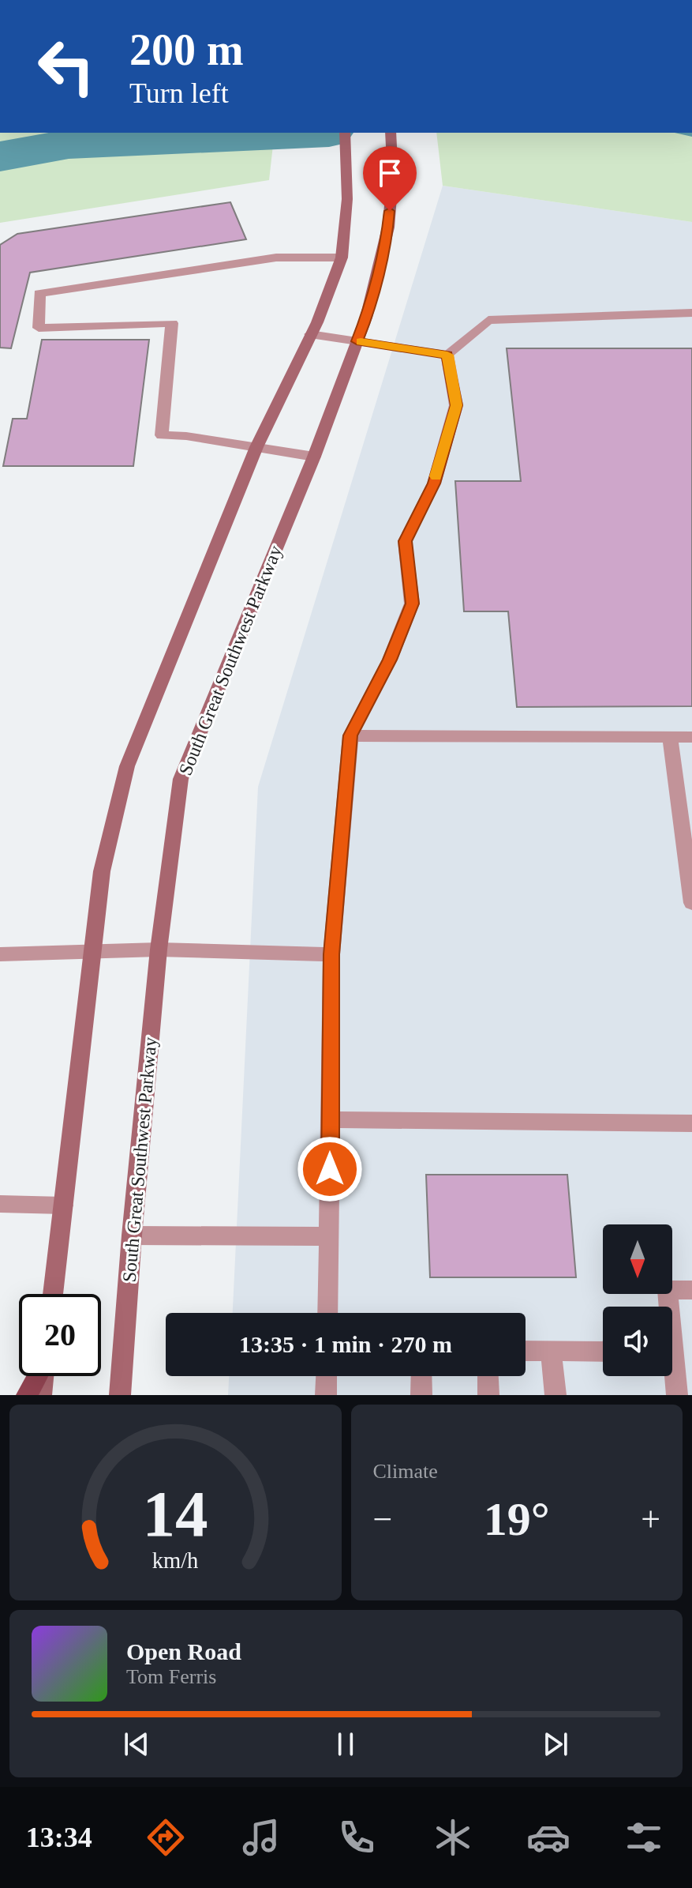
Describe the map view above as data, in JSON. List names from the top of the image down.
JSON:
{
  "streets": {
    "main road": ["South Great Southwest Parkway"]
  },
  "north": "bottom",
  "page": {
    "turn": ["200 m", "Turn left"],
    "limit": "20",
    "trip": "13:35 · 1 min · 270 m",
    "tile": "Climate",
    "heat": ["−", "19°", "+"],
    "song": ["Open Road", "Tom Ferris"],
    "tabs": "13:34",
    "gauge": ["14", "km/h"]
  }
}
